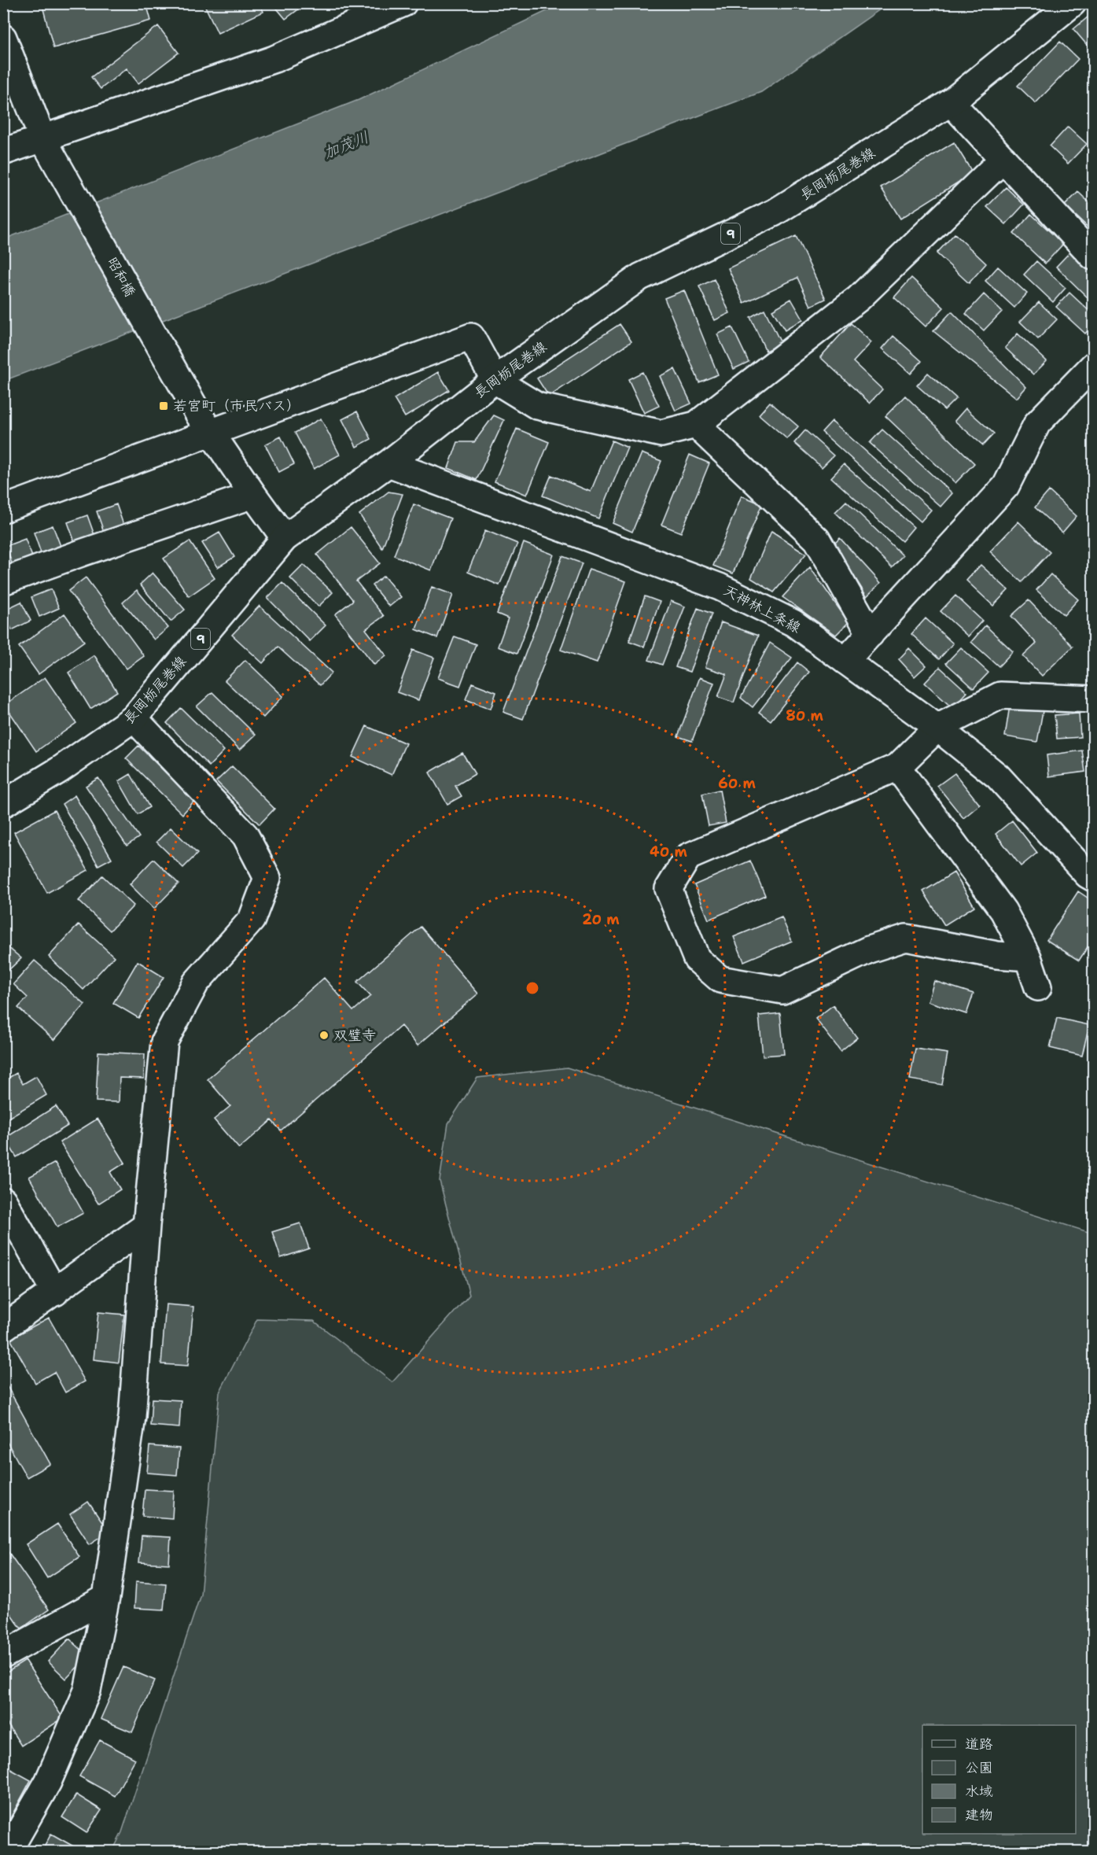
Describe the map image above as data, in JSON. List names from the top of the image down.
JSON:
{
  "streets": {
    "street": [
      "長岡栃尾巻線",
      "9",
      "昭和橋",
      "天神林上条線"
    ]
  },
  "crossings": [
    ["長岡栃尾巻線", "昭和橋"],
    ["長岡栃尾巻線", "天神林上条線"]
  ],
  "water": ["加茂川"],
  "places": {
    "transit": ["若宮町（市民バス）"],
    "other": ["双璧寺"]
  },
  "legend": [
    "道路",
    "公園",
    "水域",
    "建物"
  ],
  "rings": [
    "80 m",
    "60 m",
    "40 m",
    "20 m"
  ]
}
